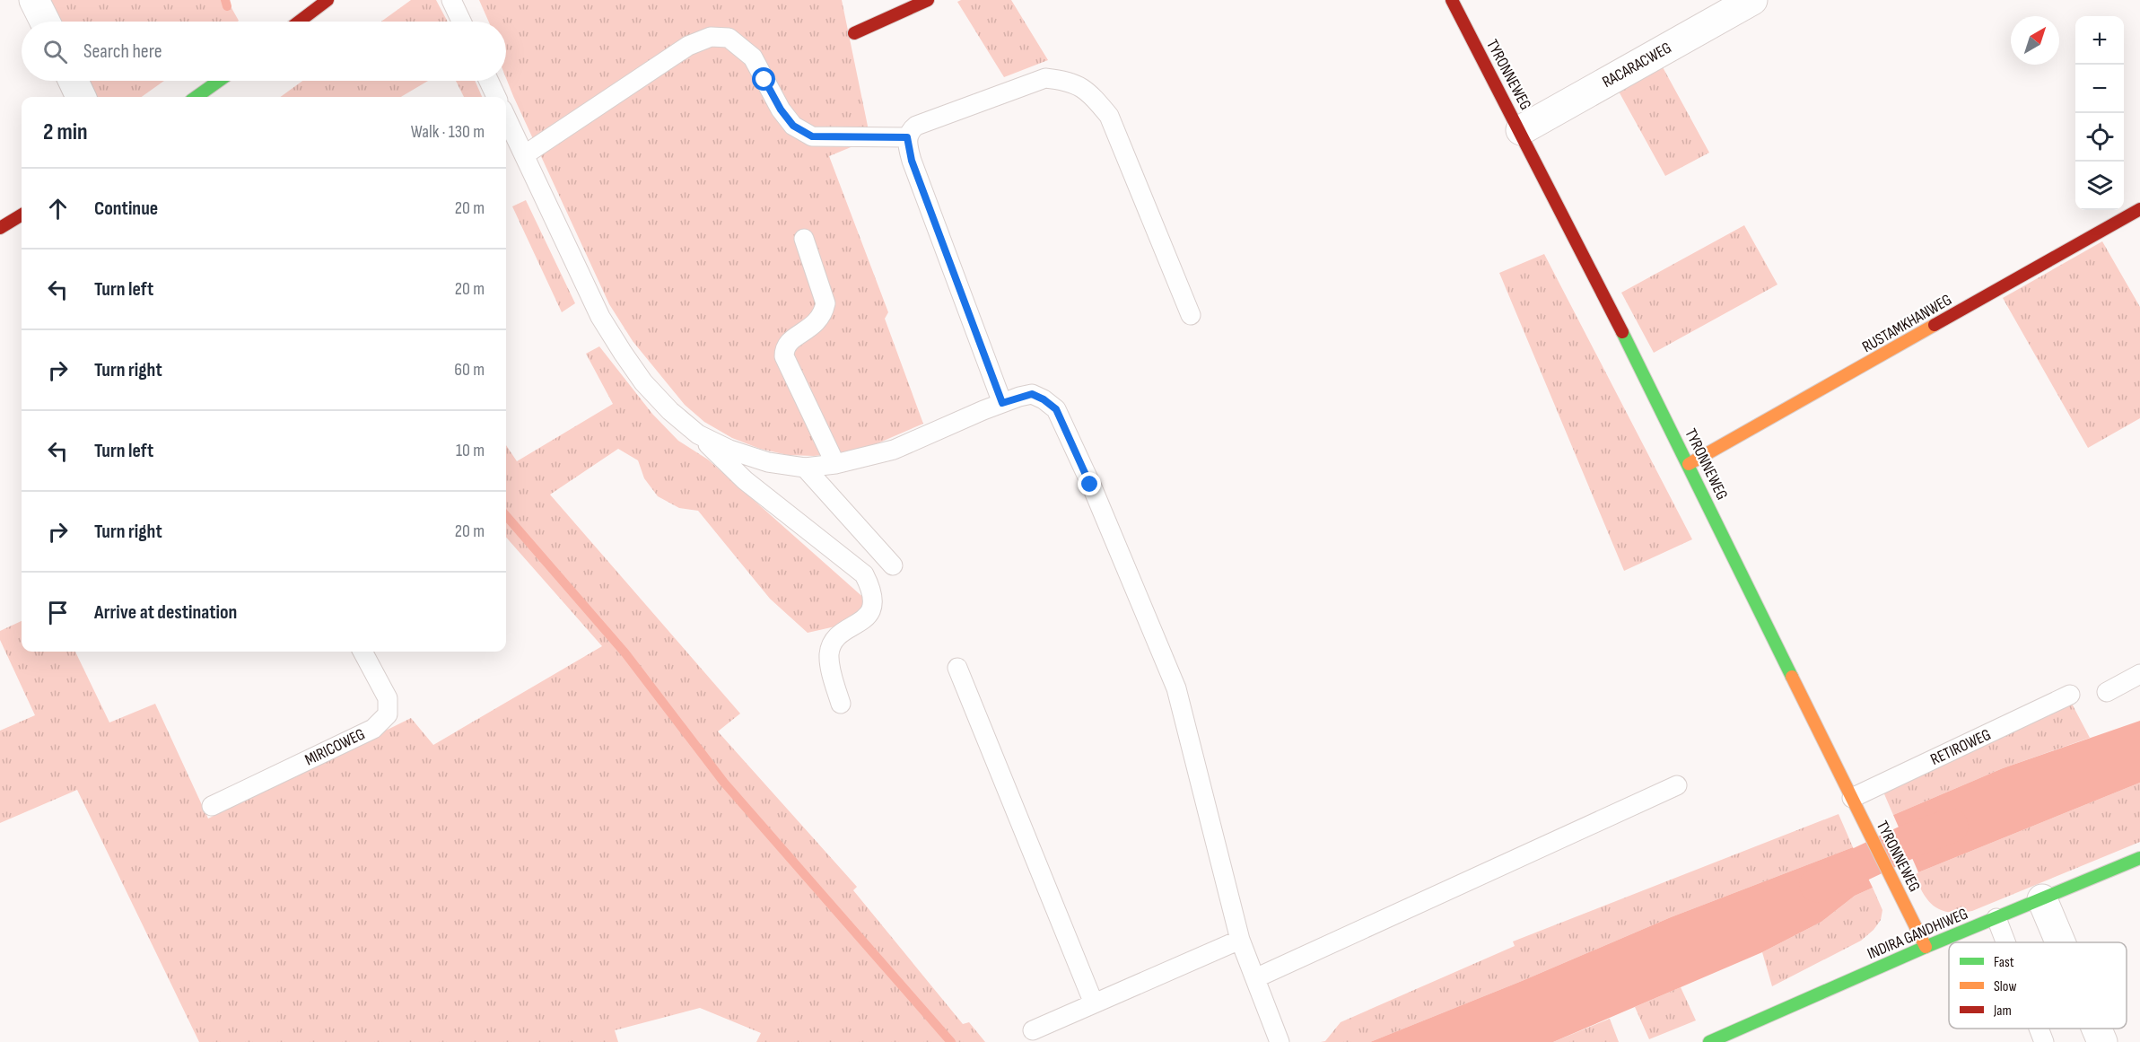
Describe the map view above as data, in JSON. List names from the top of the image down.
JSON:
{
  "streets": {
    "street": [
      "RACARACWEG",
      "TYRONNEWEG",
      "RUSTAMKHANWEG",
      "INDIRA GANDHIWEG"
    ],
    "lane": ["MIRICOWEG", "RETIROWEG"]
  },
  "crossings": [
    ["RACARACWEG", "TYRONNEWEG"],
    ["TYRONNEWEG", "RUSTAMKHANWEG"],
    ["TYRONNEWEG", "RETIROWEG"],
    ["TYRONNEWEG", "INDIRA GANDHIWEG"]
  ],
  "legend": ["Fast", "Slow", "Jam"],
  "north": "top right",
  "page": {
    "map_buttons": ["+", "−"],
    "search": "Search here",
    "heading": ["2 min", "Walk · 130 m"],
    "list": [
      ["Continue", "20 m"],
      ["Turn left", "20 m"],
      ["Turn right", "60 m"],
      ["Turn left", "10 m"],
      ["Turn right", "20 m"],
      "Arrive at destination"
    ]
  }
}
